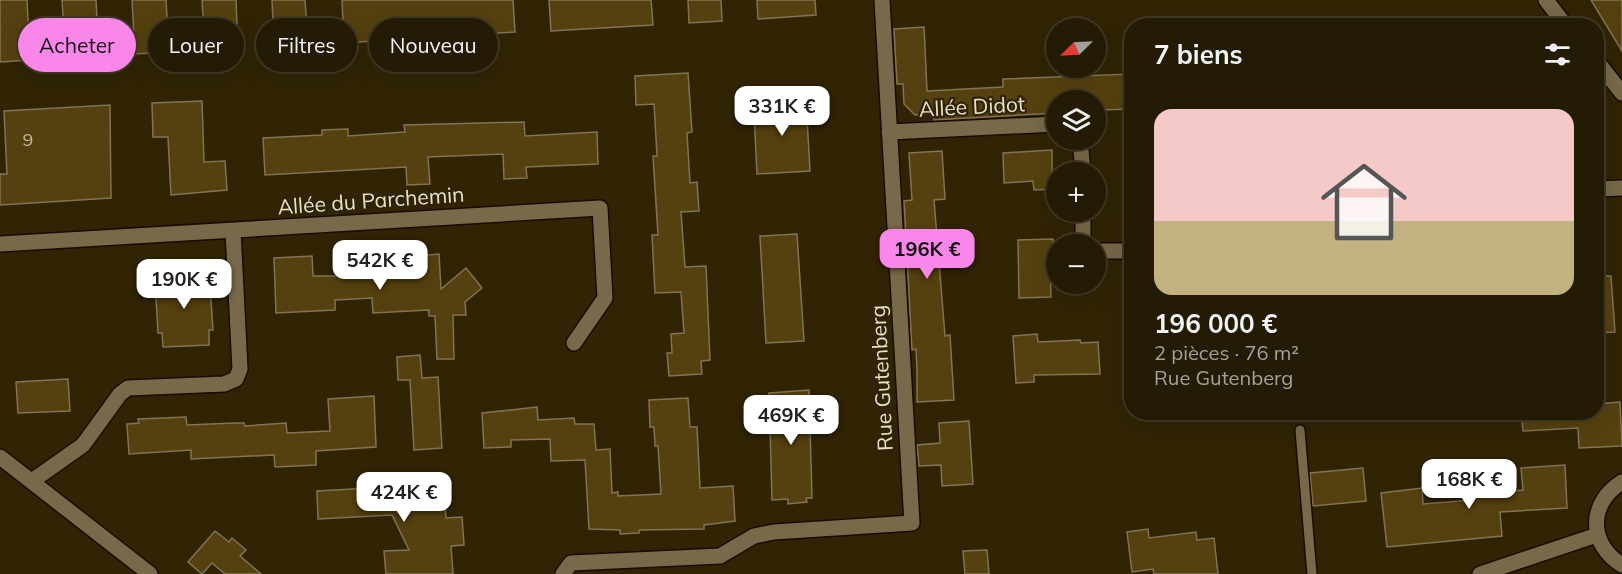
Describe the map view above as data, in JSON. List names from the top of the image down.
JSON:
{
  "streets": {
    "street": ["Allée Didot", "Allée du Parchemin", "Rue Gutenberg"]
  },
  "crossings": [
    ["Allée Didot", "Rue Gutenberg"]
  ],
  "house_numbers": ["9"],
  "north": "bottom left",
  "page": {
    "map_buttons": ["+", "−"],
    "chip": [
      "Acheter",
      "Louer",
      "Filtres",
      "Nouveau"
    ],
    "heading": "7 biens",
    "price": [
      "331K €",
      "196K €",
      "542K €",
      "190K €",
      "469K €",
      "168K €",
      "424K €"
    ],
    "list": [
      {
        "name": "196 000 €",
        "note": "2 pièces · 76 m² · Rue Gutenberg"
      }
    ]
  }
}
